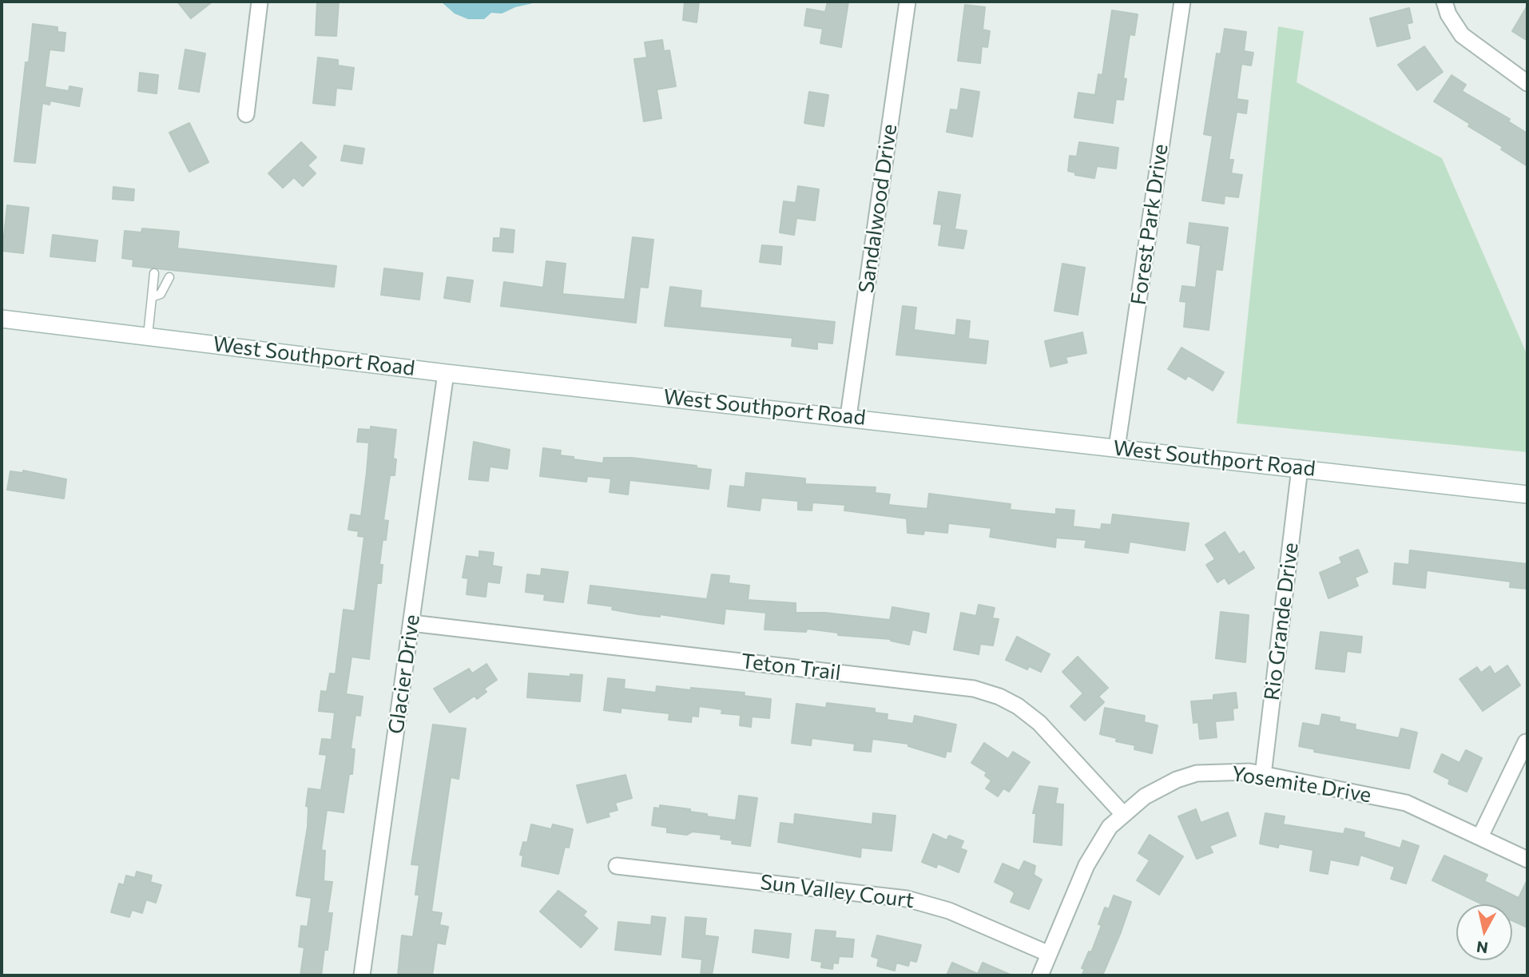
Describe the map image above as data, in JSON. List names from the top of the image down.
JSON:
{
  "streets": {
    "main road": ["West Southport Road"],
    "street": [
      "Sandalwood Drive",
      "Forest Park Drive",
      "Rio Grande Drive",
      "Teton Trail",
      "Glacier Drive",
      "Yosemite Drive",
      "Sun Valley Court"
    ]
  },
  "crossings": [
    ["Sandalwood Drive", "West Southport Road"],
    ["Forest Park Drive", "West Southport Road"],
    ["West Southport Road", "Rio Grande Drive"],
    ["West Southport Road", "Glacier Drive"],
    ["Rio Grande Drive", "Yosemite Drive"],
    ["Teton Trail", "Glacier Drive"],
    ["Teton Trail", "Yosemite Drive"],
    ["Yosemite Drive", "Sun Valley Court"]
  ],
  "north": "bottom"
}
